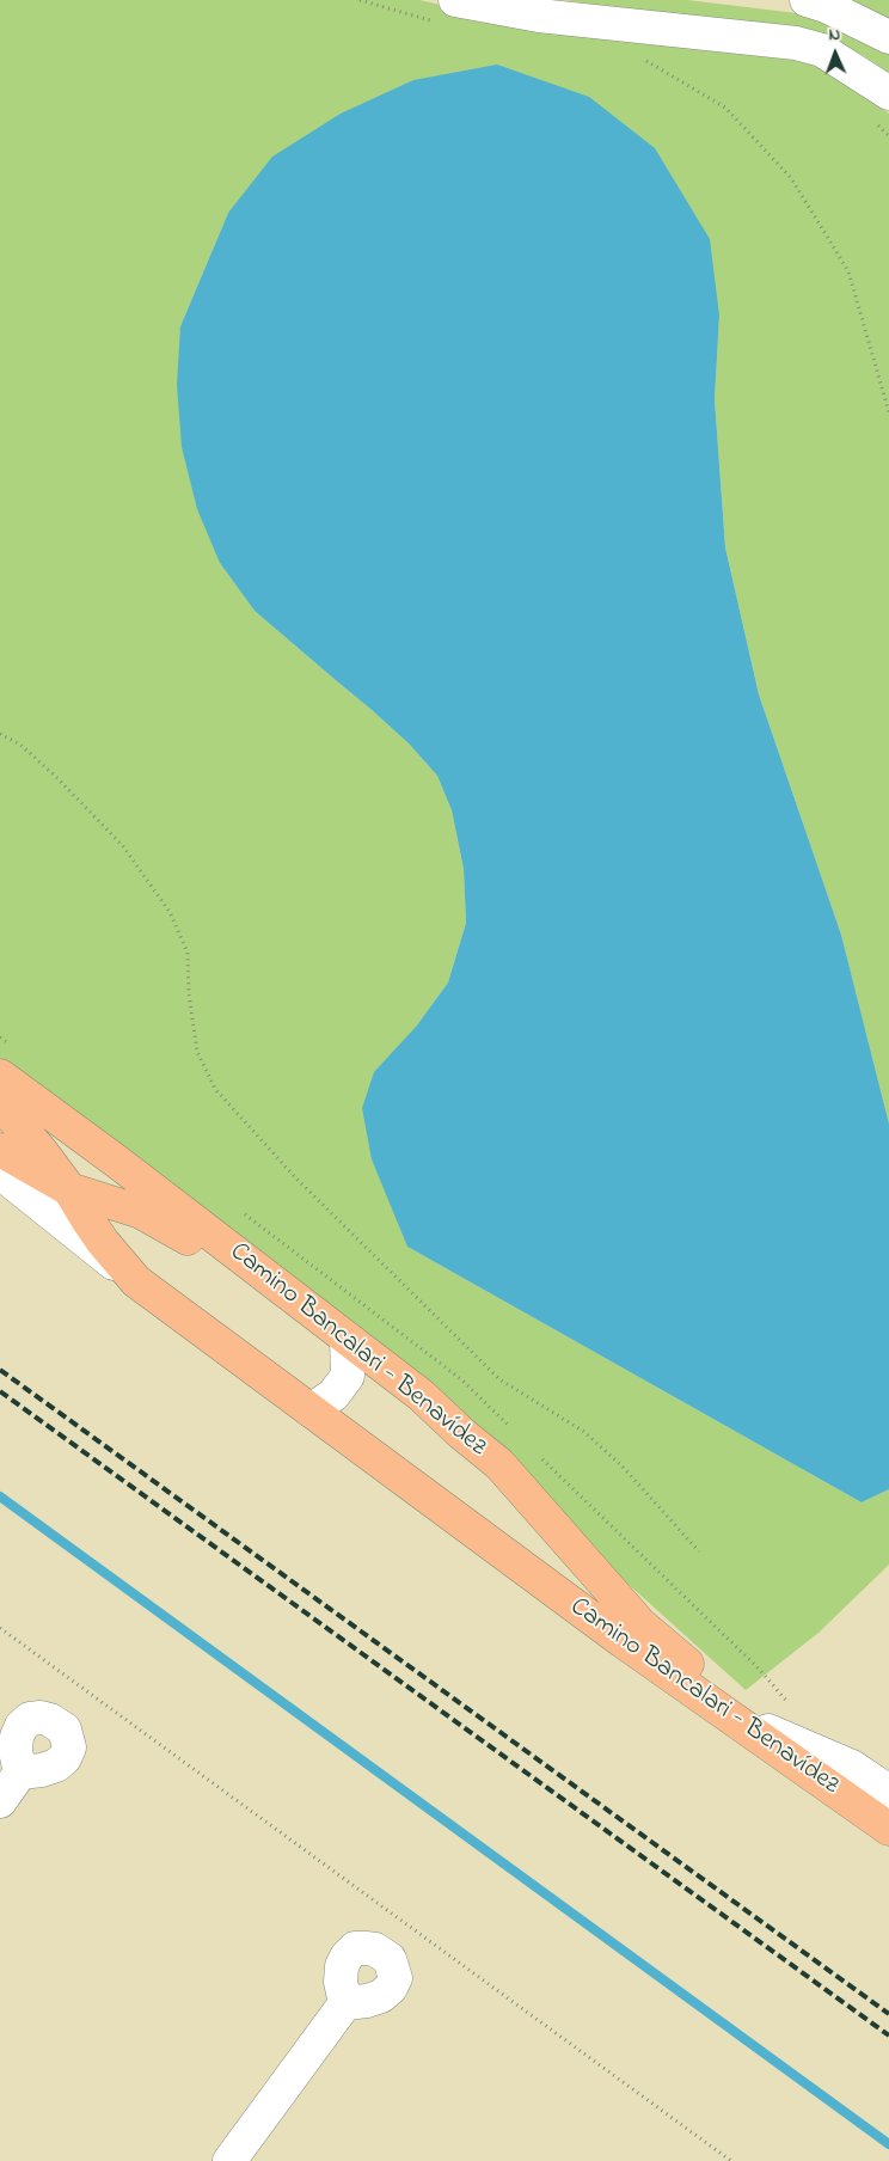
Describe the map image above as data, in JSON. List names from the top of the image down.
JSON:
{
  "streets": {
    "main road": ["Camino Bancalari - Benavídez"]
  },
  "north": "top"
}
